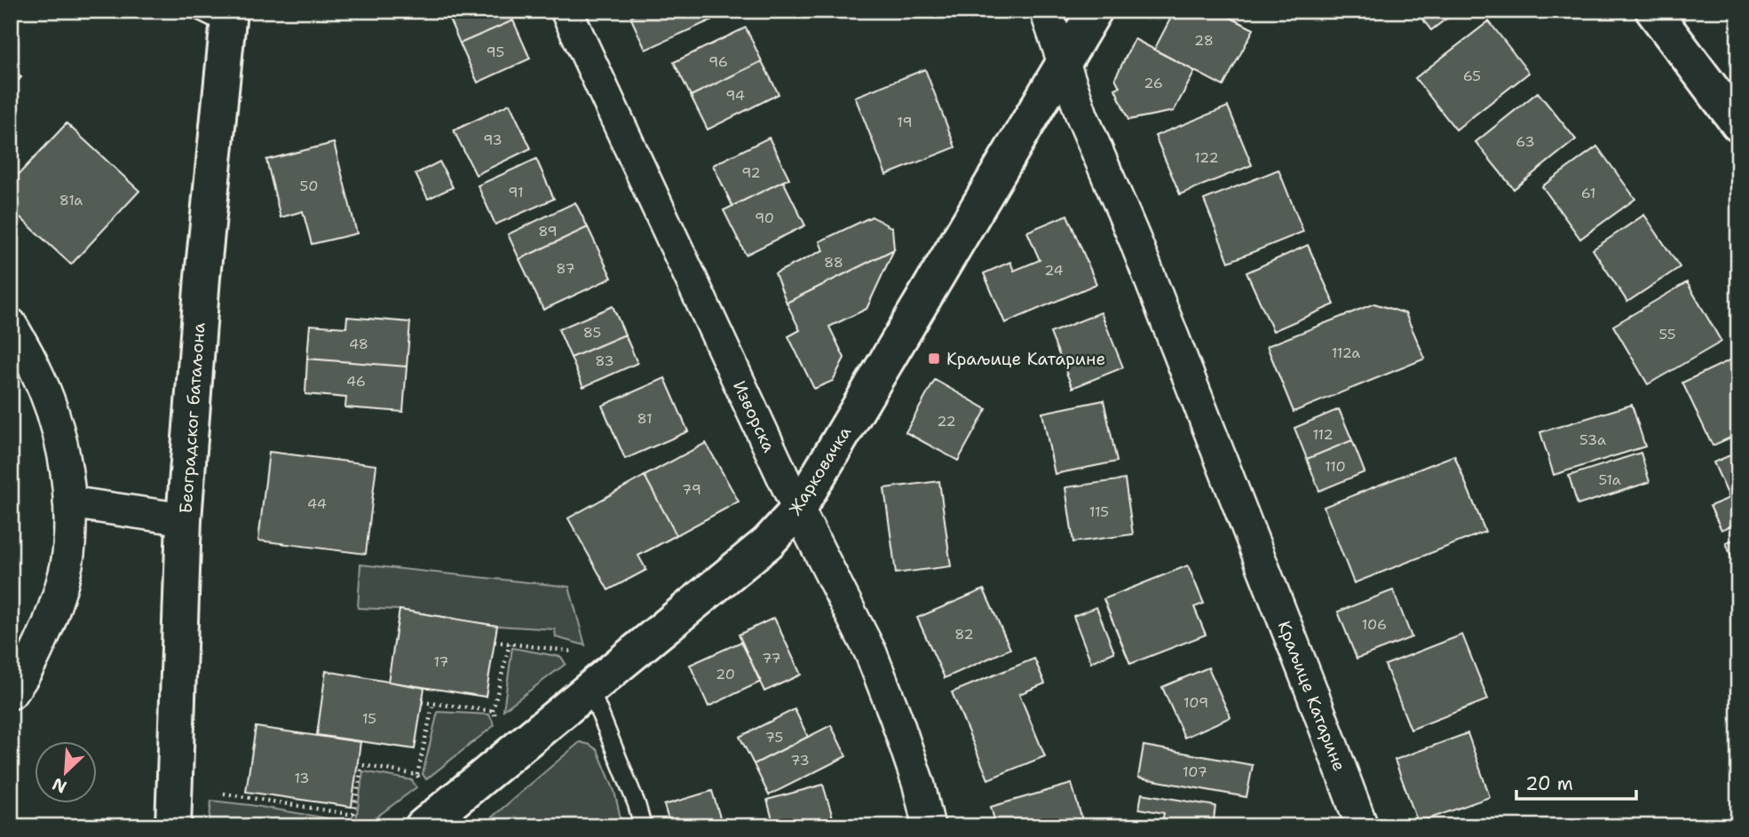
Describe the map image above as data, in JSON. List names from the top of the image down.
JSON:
{
  "streets": {
    "street": [
      "Изворска",
      "Београдског батаљона",
      "Жарковачка",
      "Краљице Катарине"
    ]
  },
  "crossings": [
    ["Изворска", "Жарковачка"],
    ["Жарковачка", "Краљице Катарине"]
  ],
  "places": {
    "transit": ["Краљице Катарине"]
  },
  "house_numbers": [
    "28",
    "95",
    "96",
    "65",
    "26",
    "94",
    "19",
    "93",
    "63",
    "122",
    "92",
    "50",
    "91",
    "61",
    "81a",
    "90",
    "89",
    "88",
    "87",
    "24",
    "85",
    "55",
    "48",
    "112a",
    "83",
    "46",
    "81",
    "22",
    "112",
    "53a",
    "110",
    "51a",
    "79",
    "44",
    "115",
    "106",
    "82",
    "77",
    "17",
    "20",
    "109",
    "15",
    "75",
    "73",
    "107",
    "13"
  ],
  "scale_bar": "20 m",
  "north": "bottom left"
}
